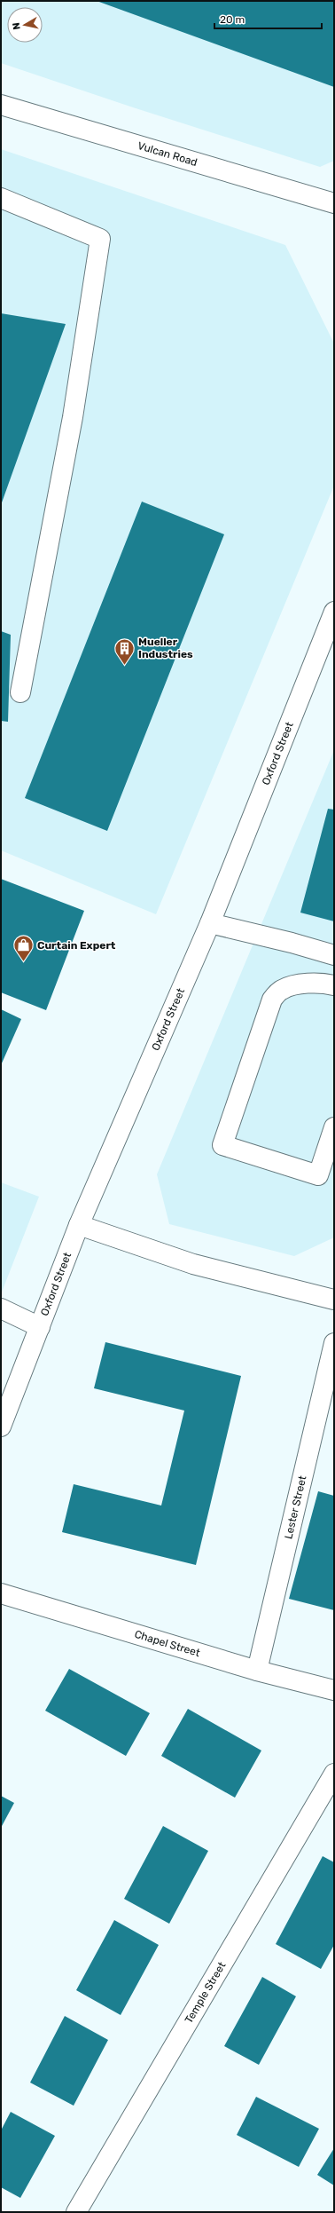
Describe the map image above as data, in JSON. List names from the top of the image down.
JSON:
{
  "streets": {
    "main road": [
      "Vulcan Road",
      "Oxford Street",
      "Lester Street",
      "Chapel Street",
      "Temple Street"
    ]
  },
  "crossings": [
    ["Lester Street", "Chapel Street"]
  ],
  "places": {
    "building": ["Mueller Industries"],
    "shop": ["Curtain Expert"]
  },
  "scale_bar": "20 m",
  "north": "left"
}
